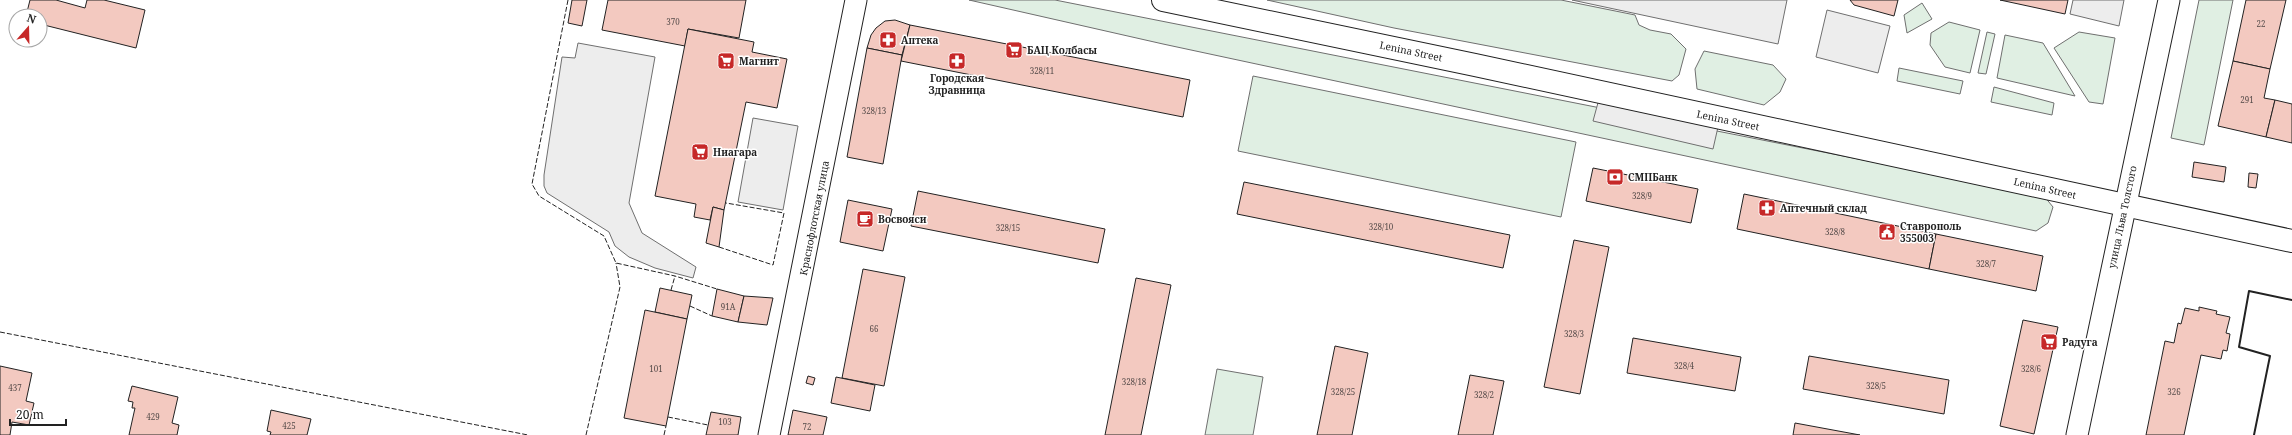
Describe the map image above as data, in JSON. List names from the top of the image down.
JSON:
{
  "streets": {
    "main road": ["Lenina Street"],
    "street": ["улица Льва Толстого", "Краснофлотская улица"]
  },
  "crossings": [
    ["Lenina Street", "улица Льва Толстого"]
  ],
  "places": {
    "pharmacy": ["Аптека", "Городская Здравница", "Аптечный склад"],
    "supermarket": [
      "БАЦ Колбасы",
      "Магнит",
      "Ниагара",
      "Радуга"
    ],
    "bank": ["СМПБанк"],
    "cafe": ["Восвояси"],
    "public building": ["Ставрополь 355003"]
  },
  "house_numbers": [
    "370",
    "22",
    "328/11",
    "291",
    "328/13",
    "328/9",
    "328/10",
    "328/15",
    "328/8",
    "328/7",
    "91А",
    "66",
    "328/3",
    "328/4",
    "101",
    "328/6",
    "328/18",
    "328/5",
    "437",
    "328/25",
    "326",
    "328/2",
    "429",
    "103",
    "425",
    "72"
  ],
  "scale_bar": "20 m",
  "north": "top"
}
